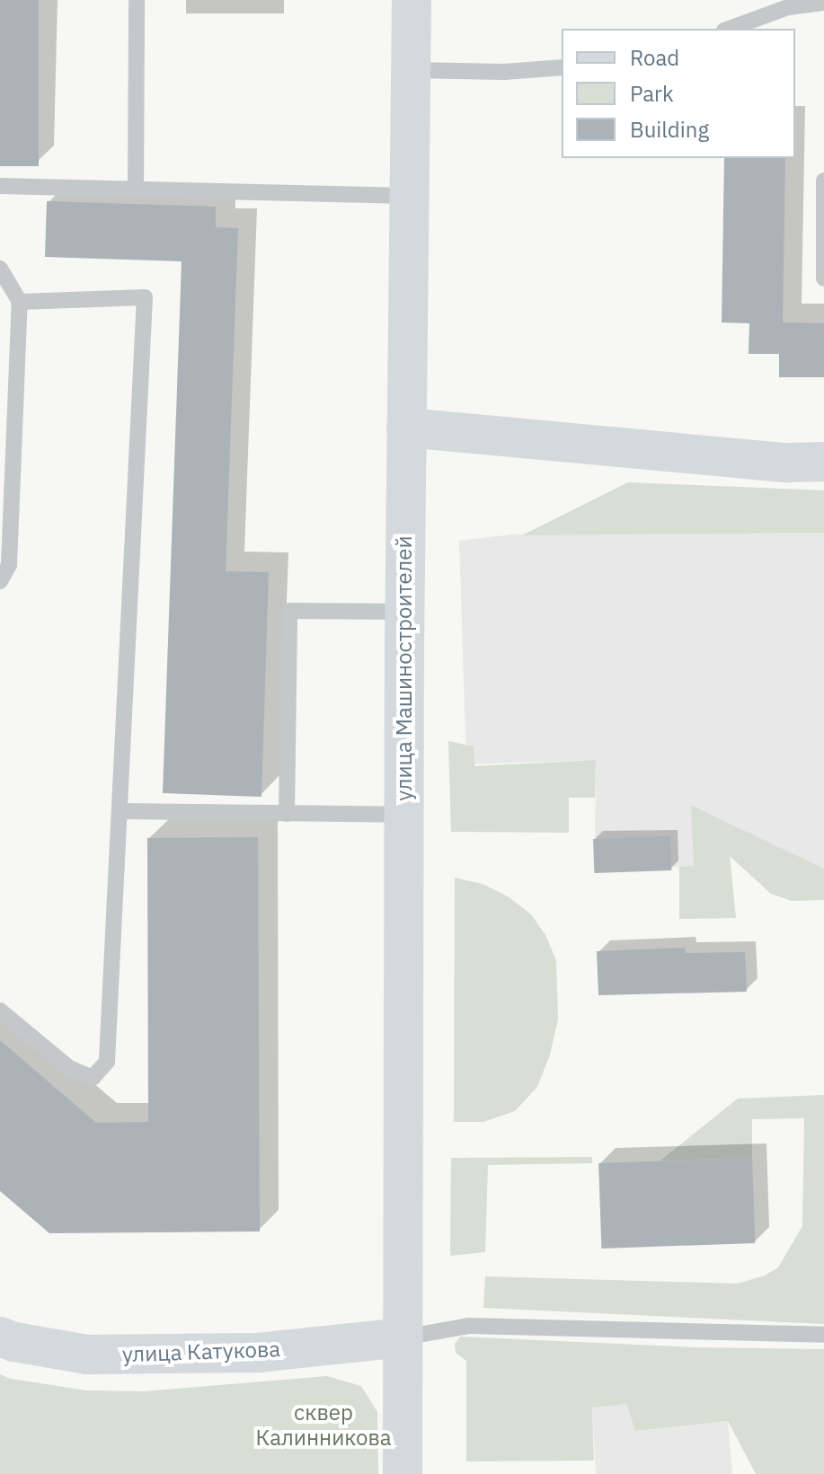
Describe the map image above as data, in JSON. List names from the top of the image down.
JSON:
{
  "streets": {
    "main road": ["улица Машиностроителей", "улица Катукова"]
  },
  "crossings": [
    ["улица Машиностроителей", "улица Катукова"]
  ],
  "parks": ["сквер Калинникова"],
  "legend": ["Road", "Park", "Building"]
}
